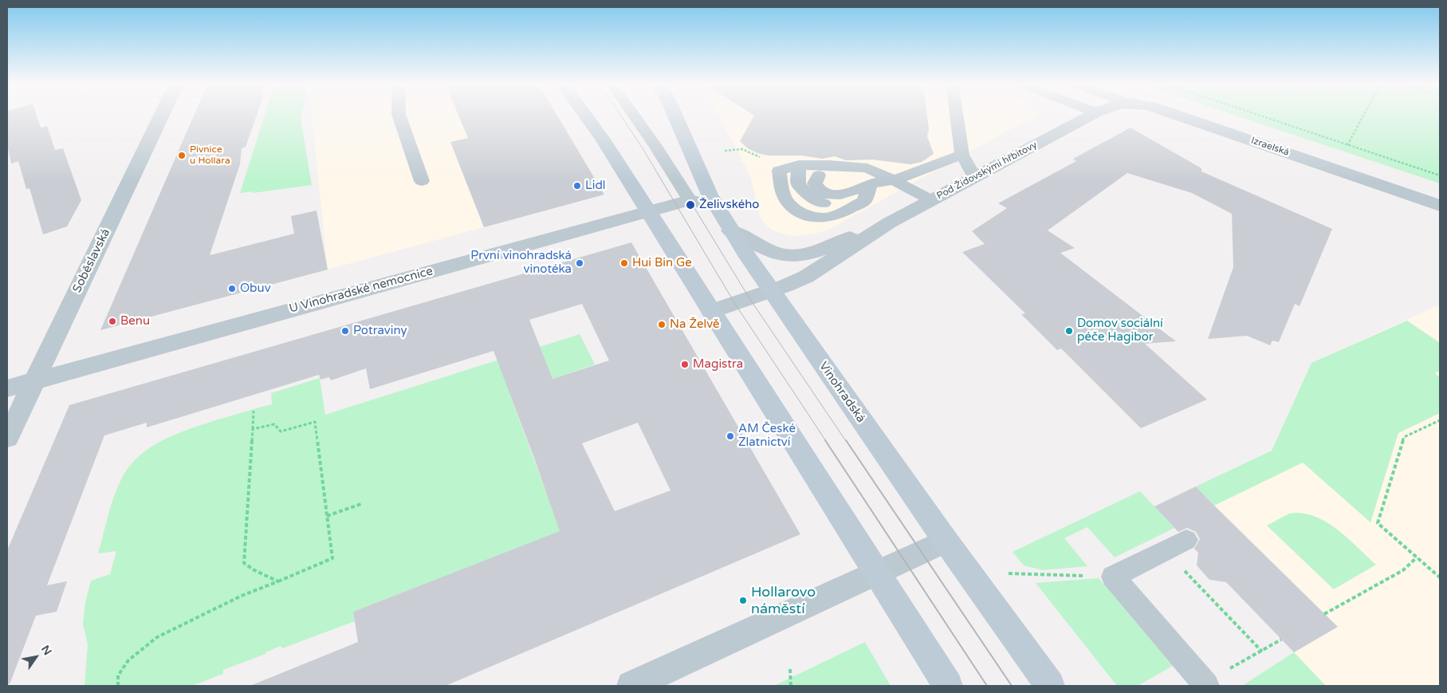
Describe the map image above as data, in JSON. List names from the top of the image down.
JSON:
{
  "streets": {
    "main road": ["Vinohradská"],
    "street": [
      "Izraelská",
      "Pod Židovskými hřbitovy",
      "Soběslavská",
      "U Vinohradské nemocnice"
    ]
  },
  "crossings": [
    ["Pod Židovskými hřbitovy", "Vinohradská"],
    ["Soběslavská", "U Vinohradské nemocnice"],
    ["U Vinohradské nemocnice", "Vinohradská"]
  ],
  "places": [
    "Pivnice u Hollara",
    "Lidl",
    "Želivského",
    "První vinohradská vinotéka",
    "Hui Bin Ge",
    "Obuv",
    "Benu",
    "Na Želvě",
    "Potraviny",
    "Domov sociální péče Hagibor",
    "Magistra",
    "AM České Zlatnictví",
    "Hollarovo náměstí"
  ],
  "north": "top right"
}
